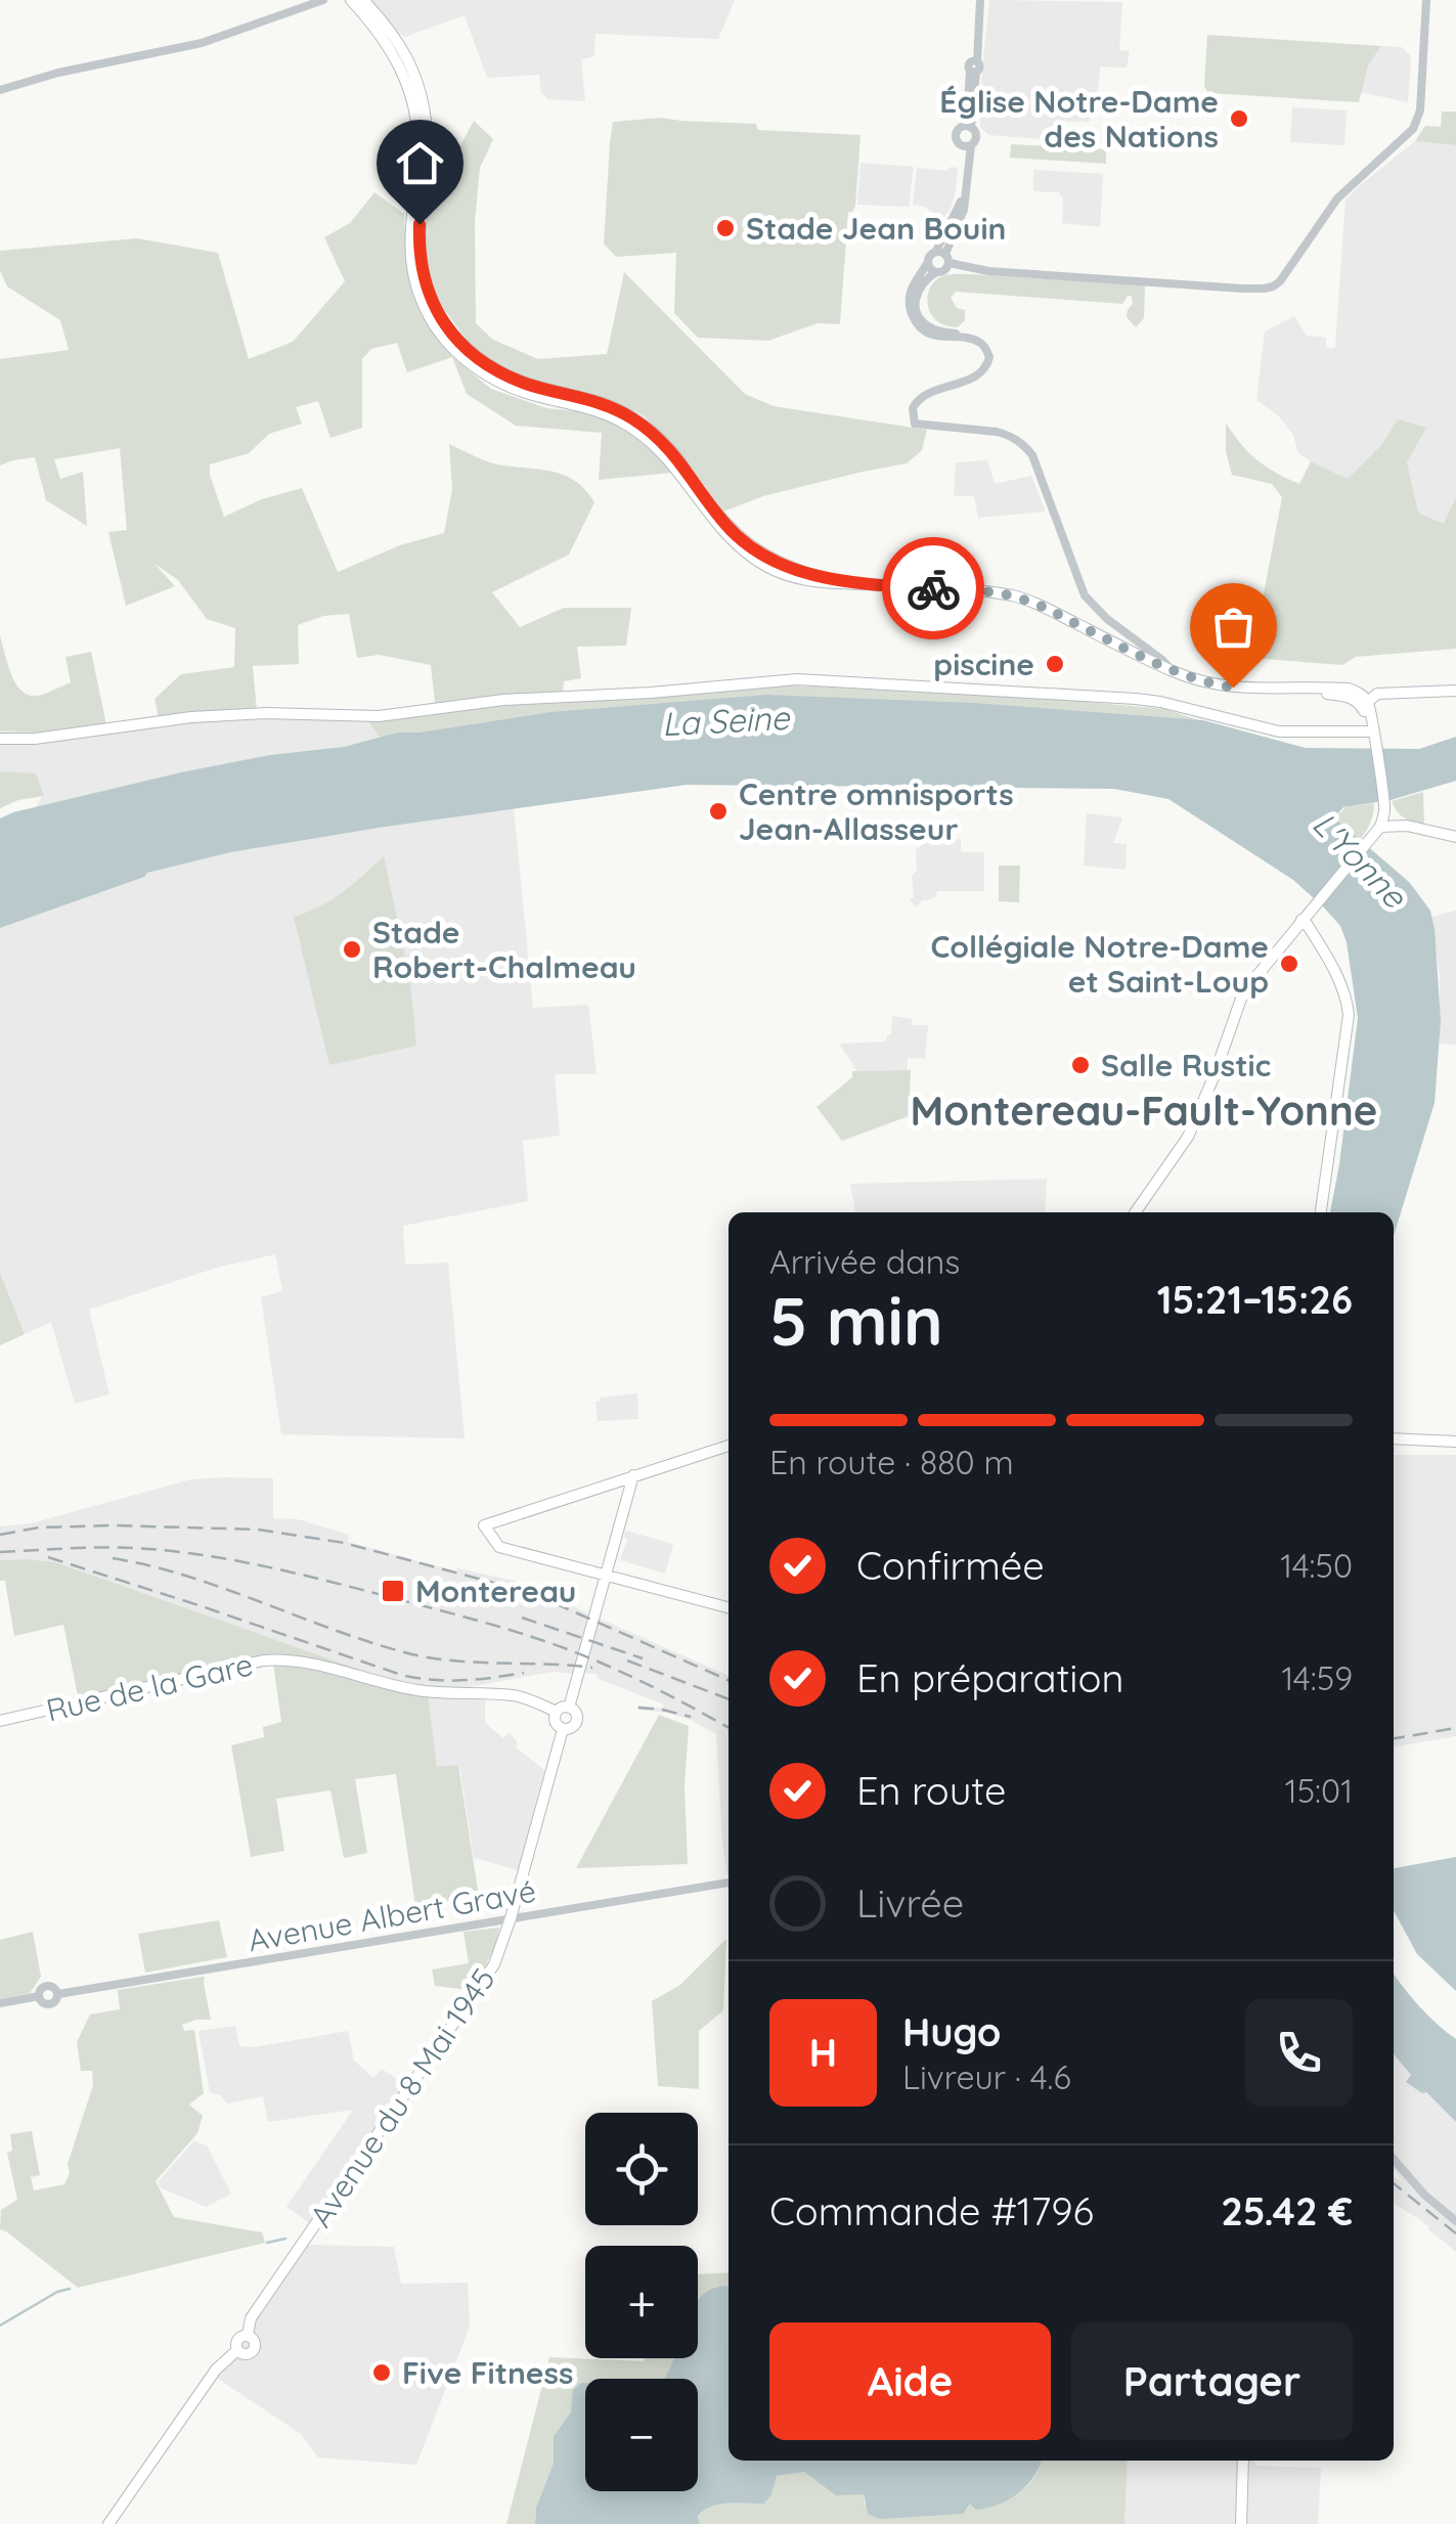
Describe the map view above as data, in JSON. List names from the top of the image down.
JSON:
{
  "streets": {
    "main road": ["Rue de la Gare", "Avenue du 8 Mai 1945"],
    "street": ["Avenue Albert Gravé"]
  },
  "crossings": [
    ["Rue de la Gare", "Avenue du 8 Mai 1945"],
    ["Avenue Albert Gravé", "Avenue du 8 Mai 1945"]
  ],
  "districts": ["Montereau-Fault-Yonne"],
  "water": ["La Seine", "L'Yonne"],
  "places": {
    "other": [
      "Église Notre-Dame des Nations",
      "Stade Jean Bouin",
      "piscine",
      "Centre omnisports Jean-Allasseur",
      "Stade Robert-Chalmeau",
      "Collégiale Notre-Dame et Saint-Loup",
      "Salle Rustic",
      "Five Fitness"
    ],
    "transit": ["Montereau"]
  },
  "page": {
    "heading": ["5 min", "Arrivée dans", "15:21–15:26"],
    "panel": [
      "Hugo",
      "Livreur · 4.6",
      "Commande #1796",
      "25.42 €"
    ],
    "bar": "En route · 880 m",
    "list": [
      ["Confirmée", "14:50"],
      ["En préparation", "14:59"],
      ["En route", "15:01"],
      "Livrée"
    ],
    "round": "H",
    "map_buttons": ["+", "−"],
    "buttons": ["Aide", "Partager"]
  }
}
